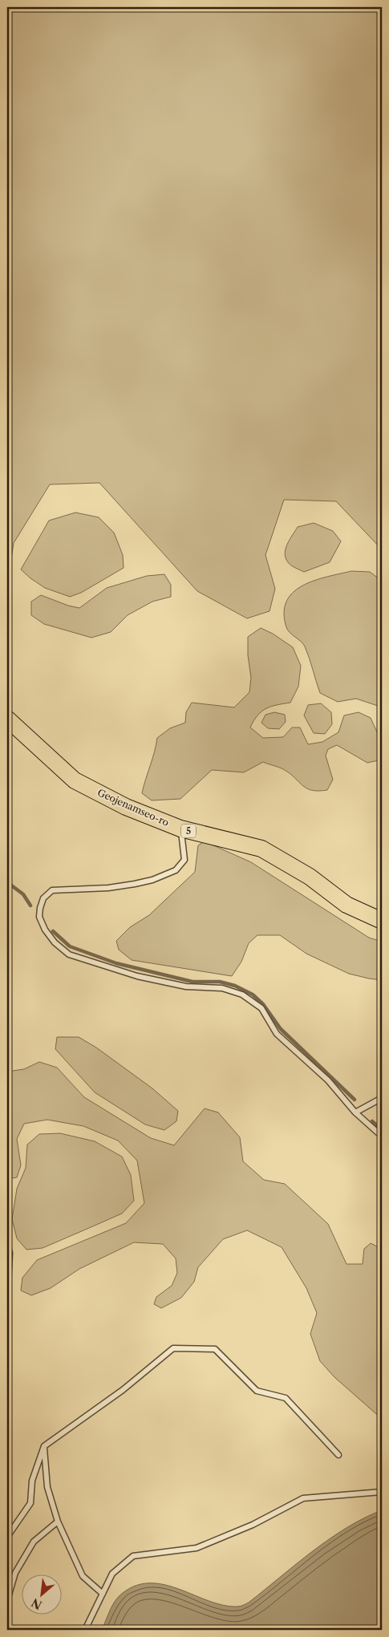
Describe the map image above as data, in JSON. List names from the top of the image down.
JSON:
{
  "streets": {
    "main road": ["Geojenamseo-ro", "5"]
  },
  "north": "bottom left"
}
